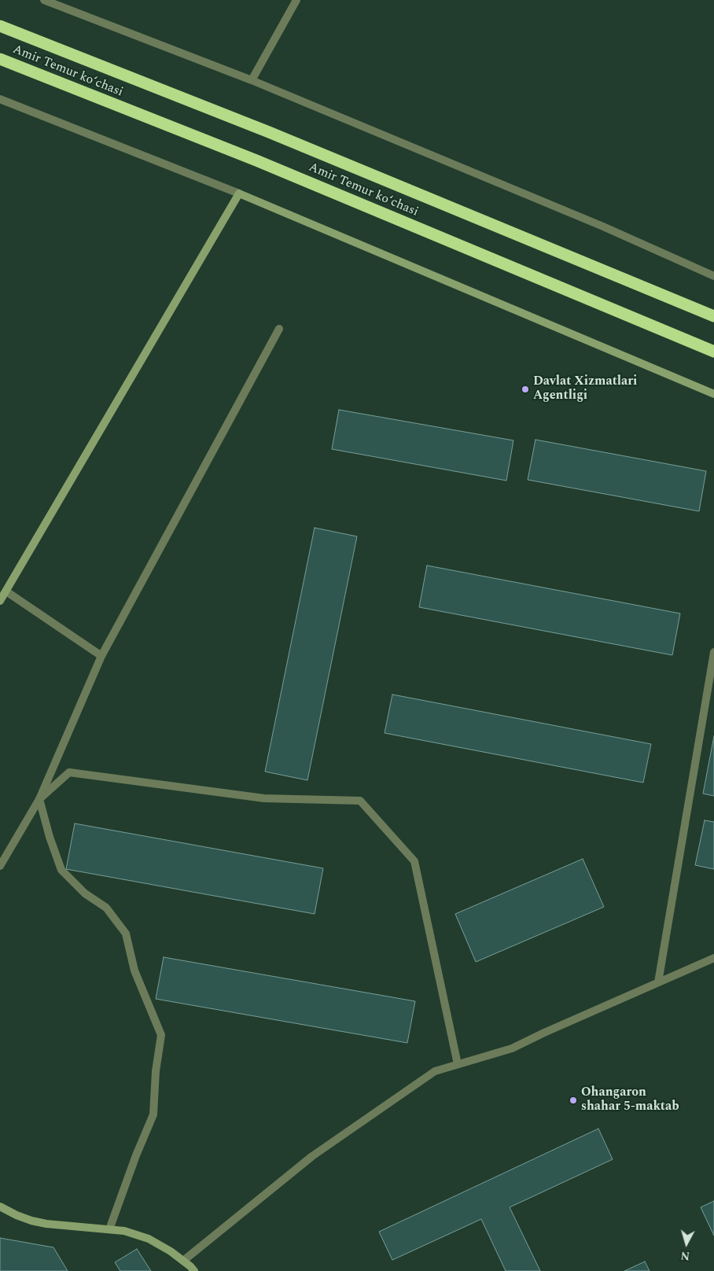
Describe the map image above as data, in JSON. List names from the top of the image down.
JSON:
{
  "streets": {
    "highway": ["Amir Temur koʻchasi"]
  },
  "places": ["Davlat Xizmatlari Agentligi", "Ohangaron shahar 5-maktab"],
  "north": "bottom"
}
